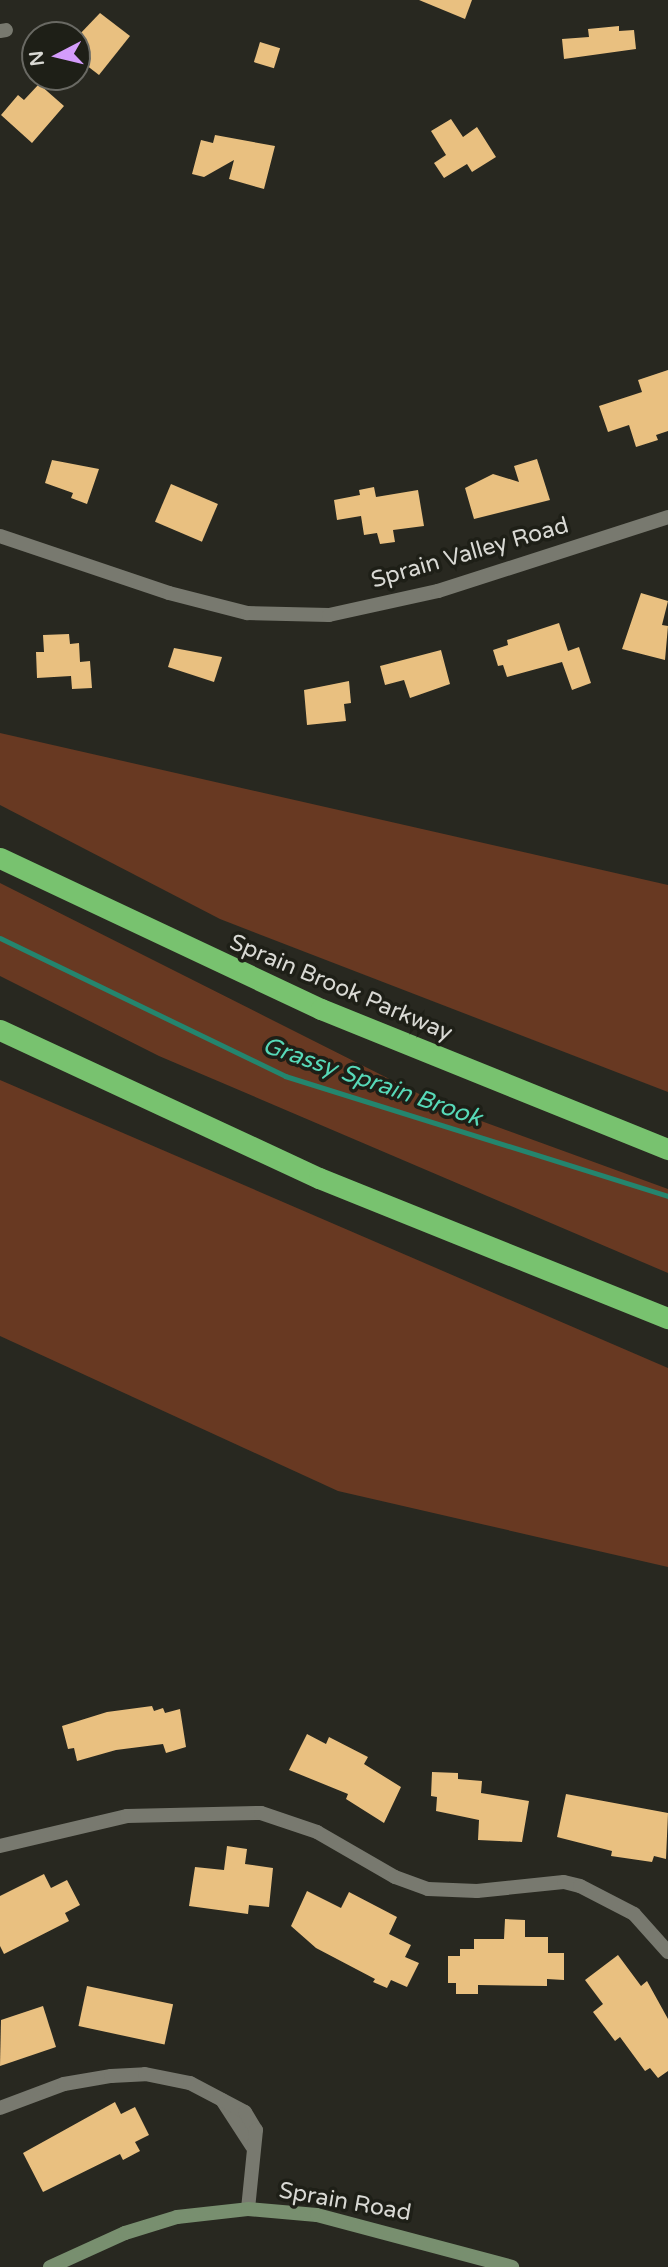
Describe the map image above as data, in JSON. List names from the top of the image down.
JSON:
{
  "streets": {
    "highway": ["Sprain Brook Parkway"],
    "street": ["Sprain Valley Road", "Sprain Road"]
  },
  "water": ["Grassy Sprain Brook"],
  "north": "left"
}
